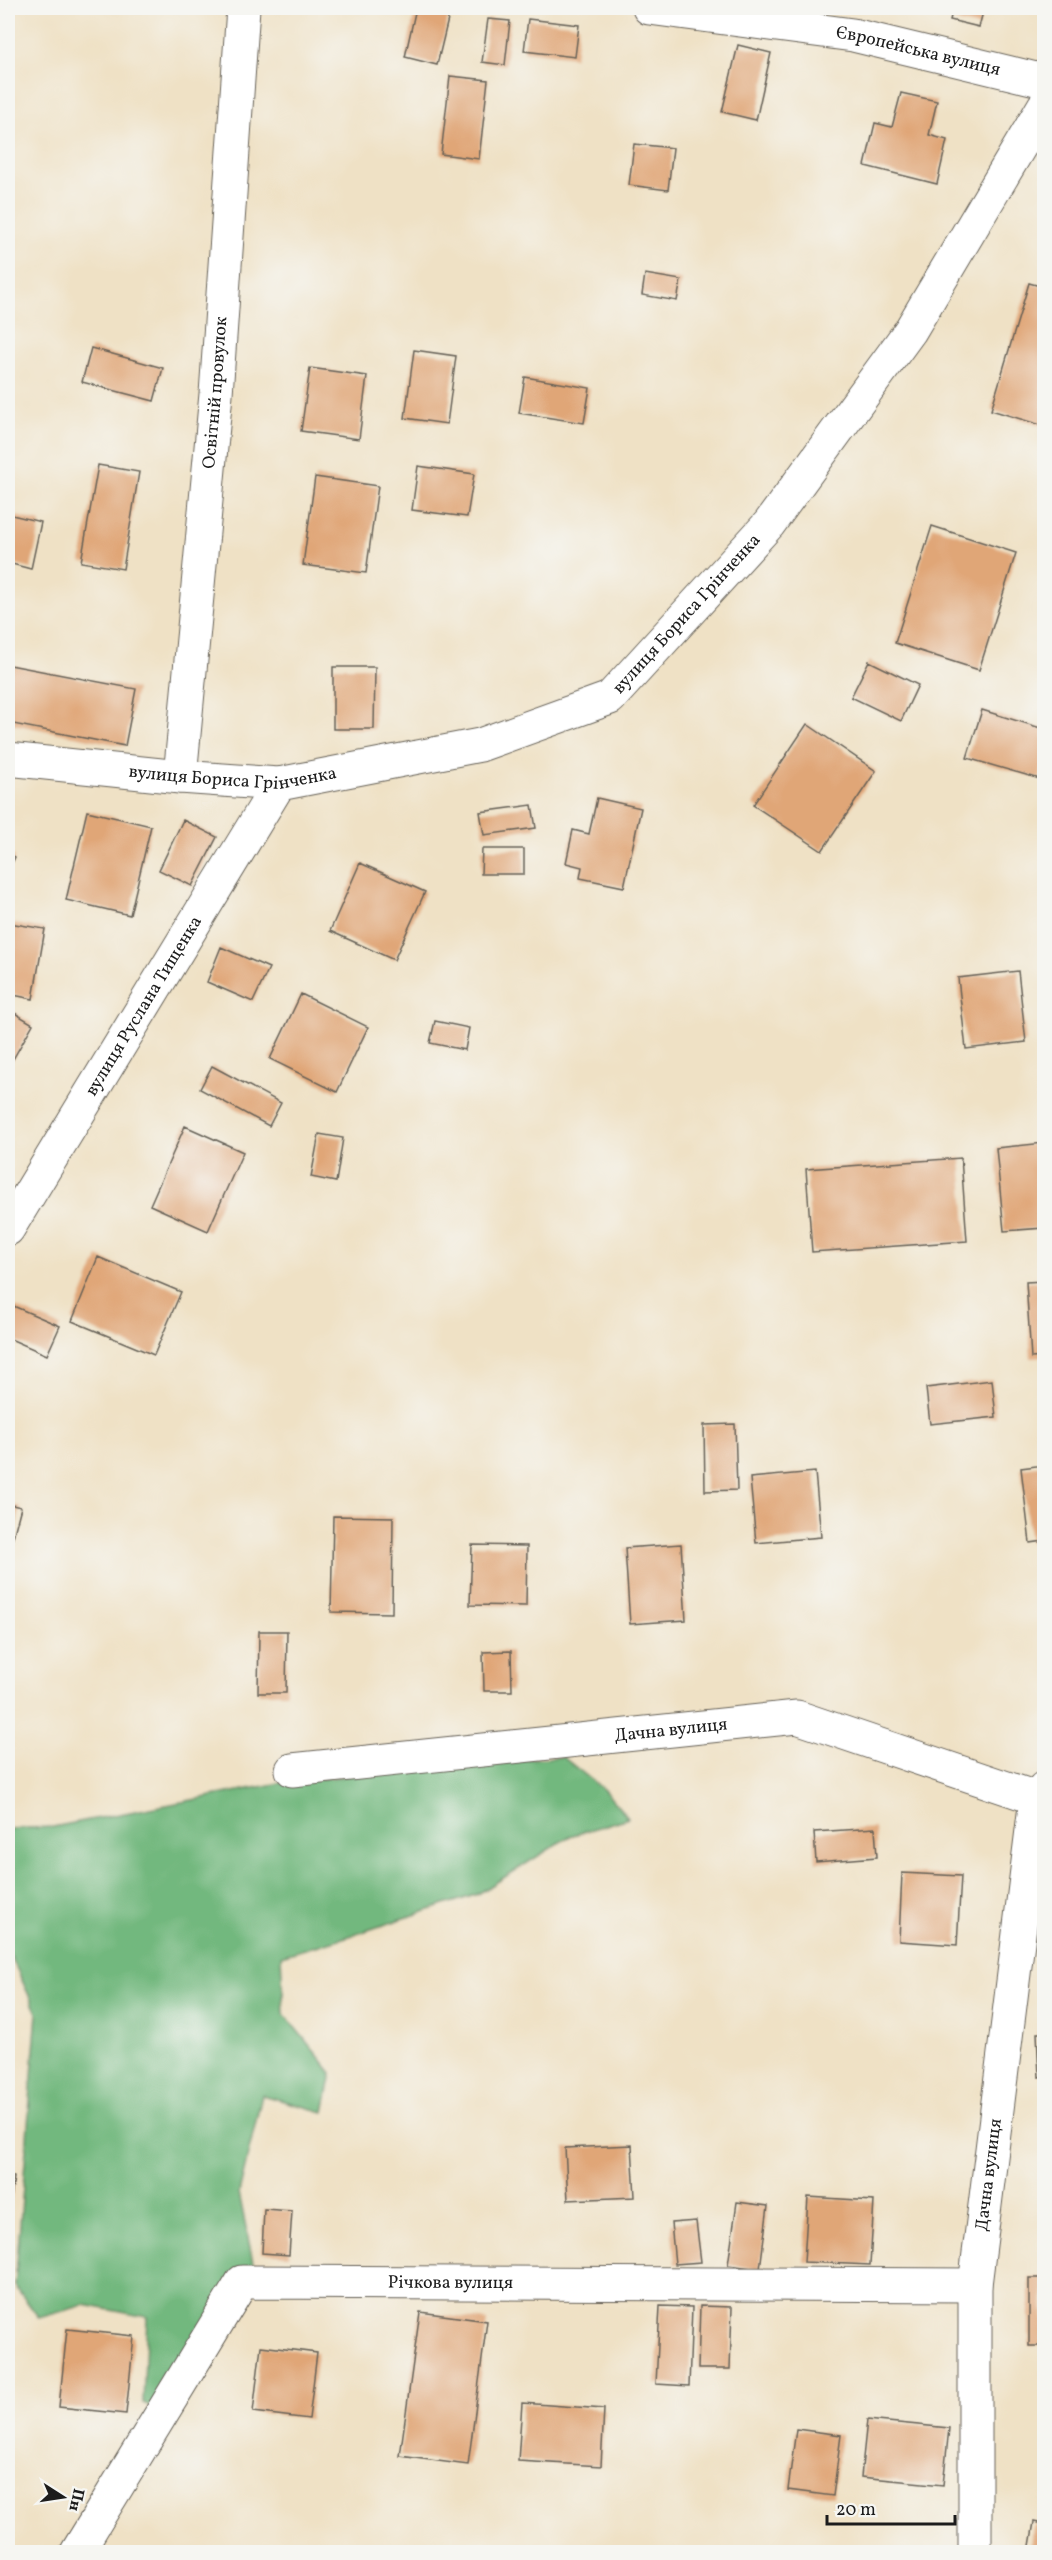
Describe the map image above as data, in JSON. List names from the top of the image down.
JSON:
{
  "streets": {
    "street": [
      "Європейська вулиця",
      "Освітній провулок",
      "вулиця Бориса Грінченка",
      "вулиця Руслана Тищенка",
      "Дачна вулиця",
      "Річкова вулиця"
    ]
  },
  "crossings": [
    ["Освітній провулок", "вулиця Бориса Грінченка"],
    ["вулиця Бориса Грінченка", "вулиця Руслана Тищенка"],
    ["Дачна вулиця", "Річкова вулиця"]
  ],
  "scale_bar": "20 m",
  "north": "right"
}
